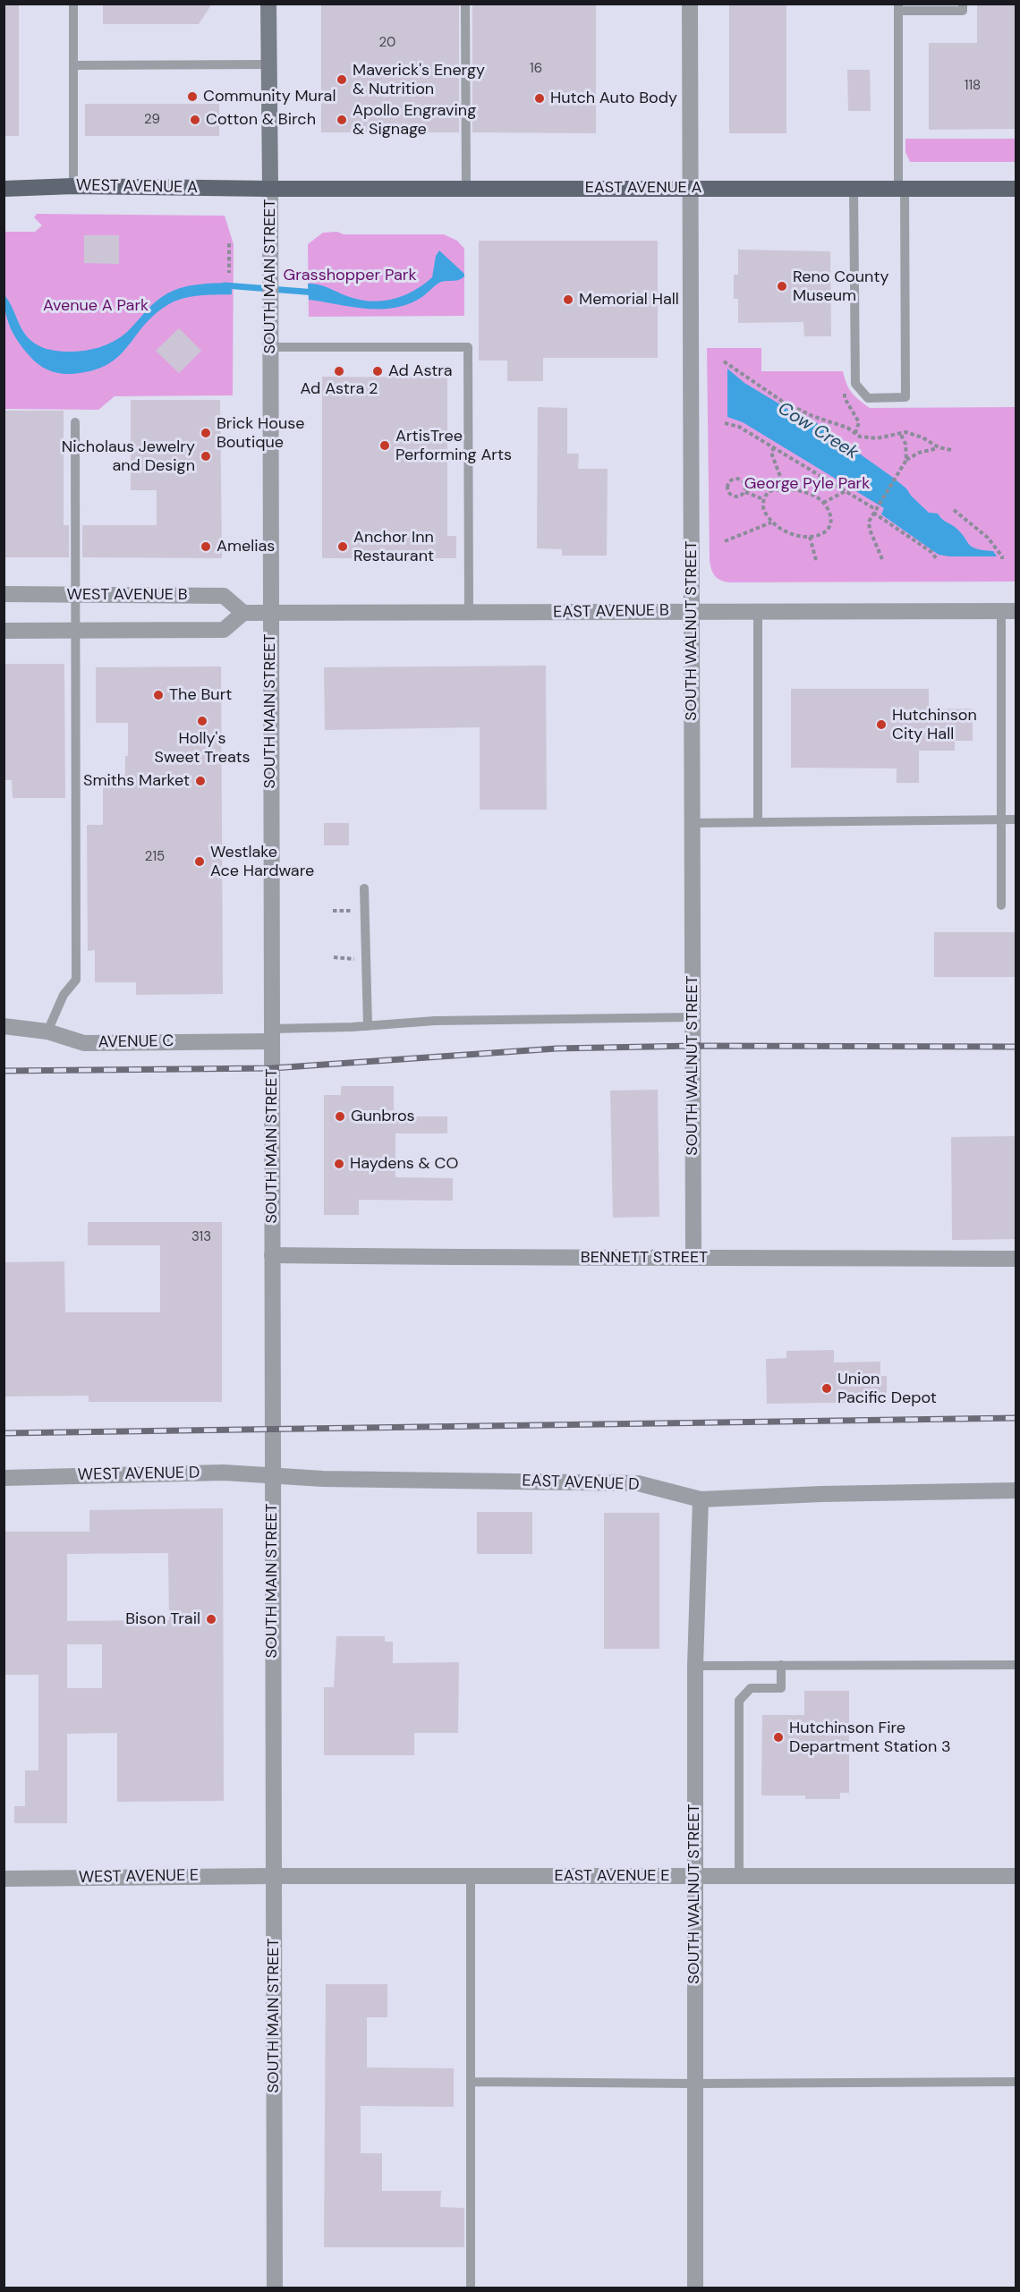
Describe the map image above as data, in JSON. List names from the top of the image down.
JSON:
{
  "streets": {
    "main road": ["WEST AVENUE A", "EAST AVENUE A", "SOUTH MAIN STREET"],
    "street": [
      "WEST AVENUE B",
      "EAST AVENUE B",
      "SOUTH WALNUT STREET",
      "AVENUE C",
      "BENNETT STREET",
      "WEST AVENUE D",
      "EAST AVENUE D",
      "EAST AVENUE E",
      "WEST AVENUE E"
    ]
  },
  "crossings": [
    ["WEST AVENUE A", "EAST AVENUE A"],
    ["WEST AVENUE A", "SOUTH MAIN STREET"],
    ["EAST AVENUE A", "SOUTH MAIN STREET"],
    ["EAST AVENUE A", "SOUTH WALNUT STREET"],
    ["SOUTH MAIN STREET", "EAST AVENUE B"],
    ["SOUTH MAIN STREET", "AVENUE C"],
    ["SOUTH MAIN STREET", "BENNETT STREET"],
    ["SOUTH MAIN STREET", "WEST AVENUE D"],
    ["SOUTH MAIN STREET", "EAST AVENUE D"],
    ["SOUTH MAIN STREET", "EAST AVENUE E"],
    ["SOUTH MAIN STREET", "WEST AVENUE E"],
    ["EAST AVENUE B", "SOUTH WALNUT STREET"],
    ["SOUTH WALNUT STREET", "BENNETT STREET"],
    ["SOUTH WALNUT STREET", "EAST AVENUE D"],
    ["SOUTH WALNUT STREET", "EAST AVENUE E"],
    ["WEST AVENUE D", "EAST AVENUE D"],
    ["EAST AVENUE E", "WEST AVENUE E"]
  ],
  "water": ["Cow Creek"],
  "parks": ["Grasshopper Park", "Avenue A Park", "George Pyle Park"],
  "places": [
    "Maverick's Energy & Nutrition",
    "Community Mural",
    "Hutch Auto Body",
    "Cotton & Birch",
    "Apollo Engraving & Signage",
    "Reno County Museum",
    "Memorial Hall",
    "Ad Astra 2",
    "Ad Astra",
    "Brick House Boutique",
    "ArtisTree Performing Arts",
    "Nicholaus Jewelry and Design",
    "Amelias",
    "Anchor Inn Restaurant",
    "The Burt",
    "Holly's Sweet Treats",
    "Hutchinson City Hall",
    "Smiths Market",
    "Westlake Ace Hardware",
    "Gunbros",
    "Haydens & CO",
    "Union Pacific Depot",
    "Bison Trail",
    "Hutchinson Fire Department Station 3"
  ],
  "house_numbers": [
    "20",
    "16",
    "118",
    "29",
    "215",
    "313"
  ]
}
